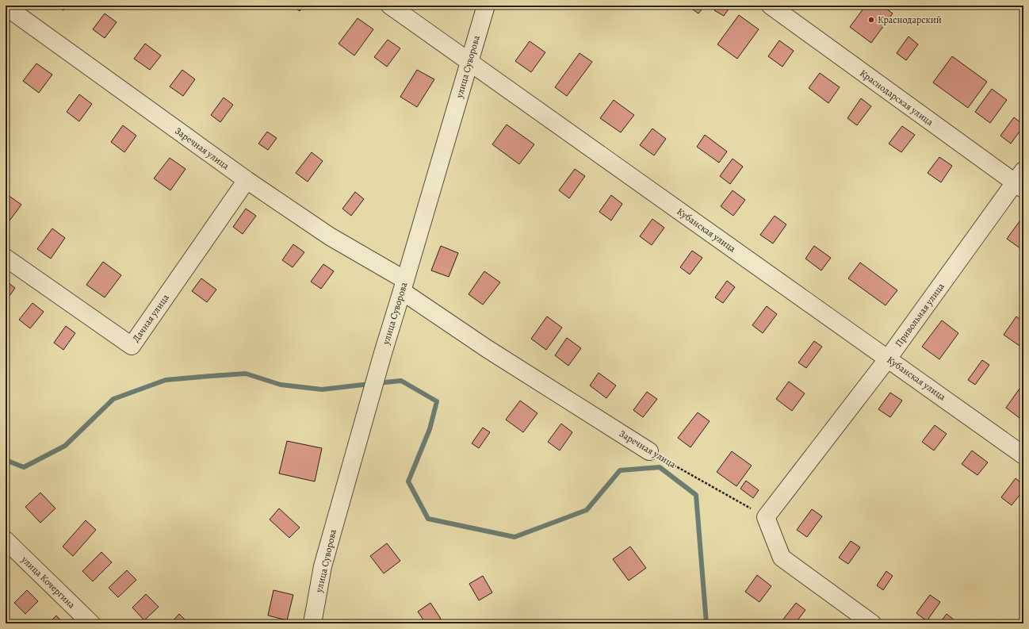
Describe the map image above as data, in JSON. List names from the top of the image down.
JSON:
{
  "streets": {
    "street": [
      "улица Суворова",
      "Краснодарская улица",
      "Заречная улица",
      "Кубанская улица",
      "Привольная улица",
      "Дачная улица",
      "улица Кочергина"
    ]
  },
  "crossings": [
    ["улица Суворова", "Заречная улица"],
    ["улица Суворова", "Кубанская улица"],
    ["Краснодарская улица", "Привольная улица"],
    ["Заречная улица", "Привольная улица"],
    ["Заречная улица", "Дачная улица"],
    ["Кубанская улица", "Привольная улица"]
  ],
  "places": ["Краснодарский"]
}
